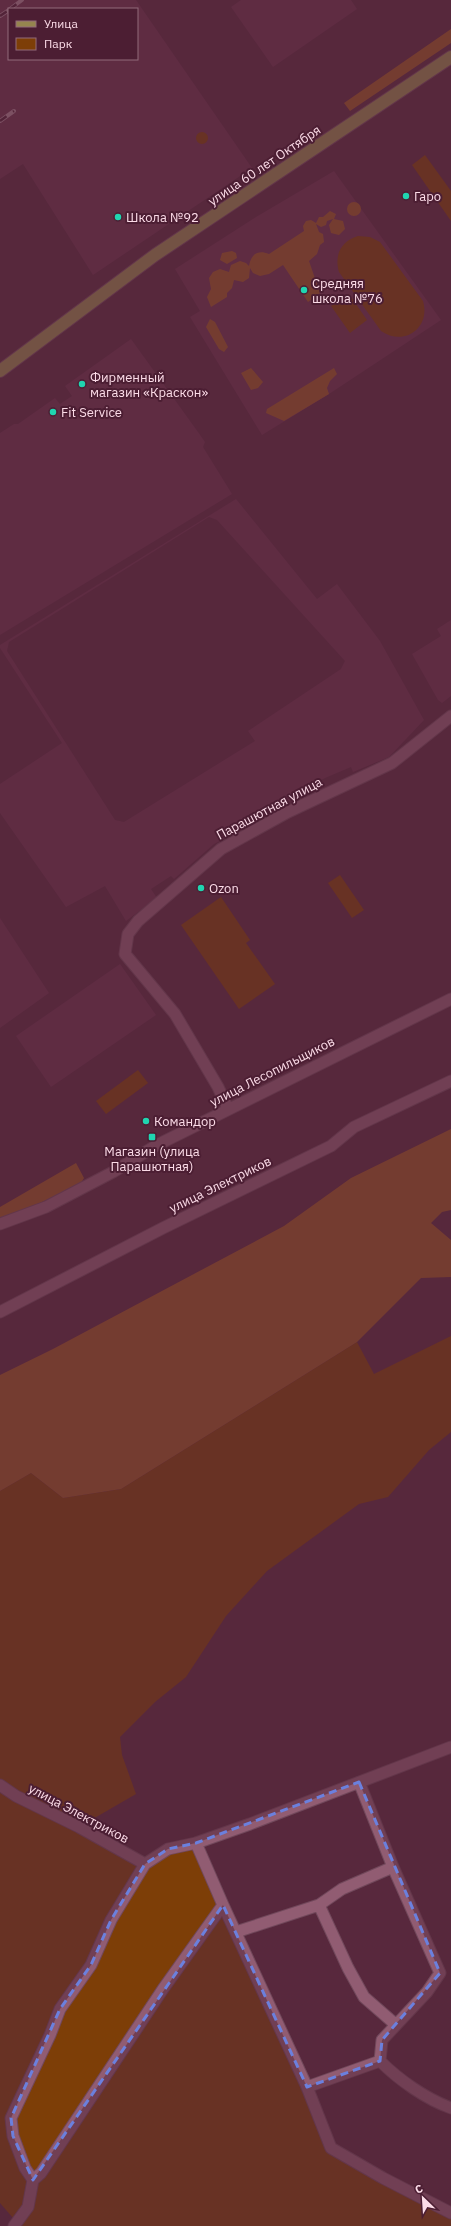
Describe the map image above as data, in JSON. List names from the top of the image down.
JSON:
{
  "streets": {
    "main road": ["улица 60 лет Октября"],
    "street": ["Парашютная улица", "улица Лесопильщиков", "улица Электриков"]
  },
  "crossings": [
    ["Парашютная улица", "улица Лесопильщиков"]
  ],
  "places": {
    "other": [
      "Гаро",
      "Школа №92",
      "Средняя школа №76",
      "Фирменный магазин «Краскон»",
      "Fit Service",
      "Ozon",
      "Командор"
    ],
    "transit": ["Магазин (улица Парашютная)"]
  },
  "legend": ["Улица", "Парк"],
  "north": "top left"
}
